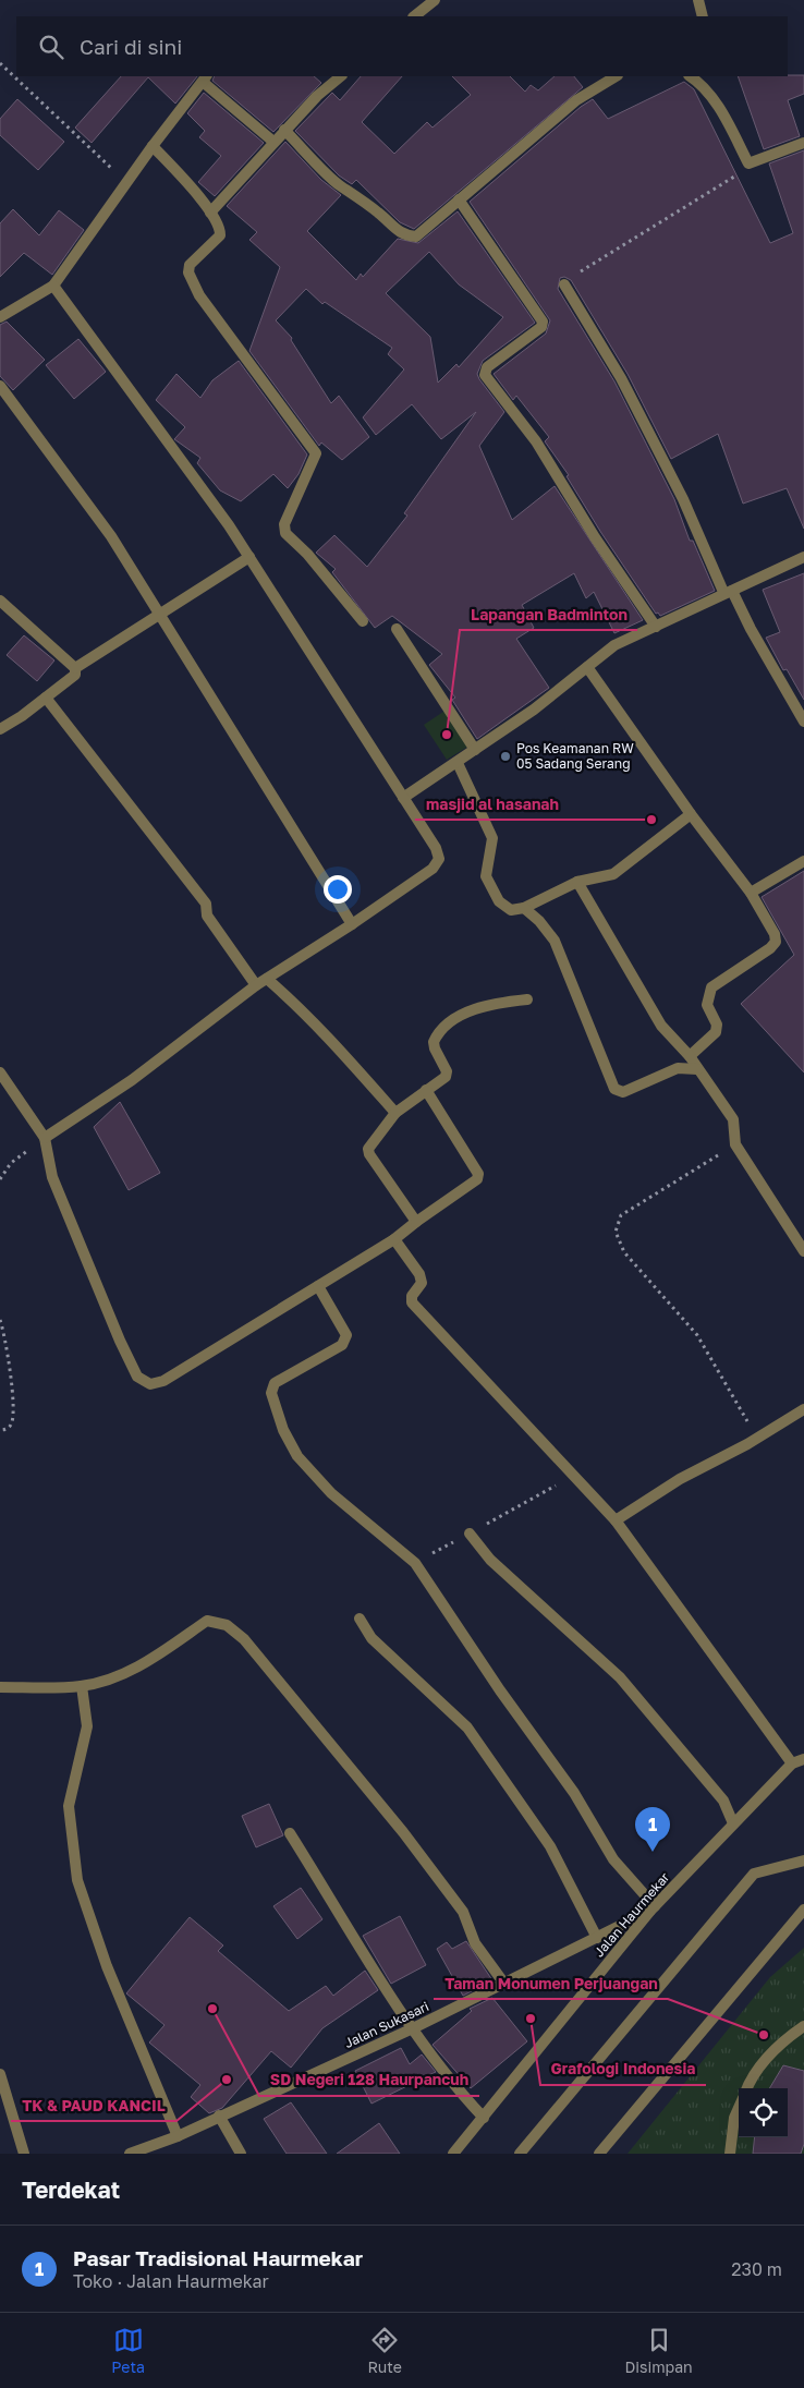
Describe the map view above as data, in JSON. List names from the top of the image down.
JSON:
{
  "streets": {
    "street": ["Jalan Haurmekar", "Jalan Sukasari"]
  },
  "crossings": [
    ["Jalan Haurmekar", "Jalan Sukasari"]
  ],
  "places": [
    "Lapangan Badminton",
    "Pos Keamanan RW 05 Sadang Serang",
    "masjid al hasanah",
    "SD Negeri 128 Haurpancuh",
    "Grafologi Indonesia",
    "Taman Monumen Perjuangan",
    "TK & PAUD KANCIL"
  ],
  "page": {
    "search": "Cari di sini",
    "pins": "1",
    "heading": "Terdekat",
    "list": [
      {
        "mark": "1",
        "name": "Pasar Tradisional Haurmekar",
        "note": "Toko · Jalan Haurmekar",
        "value": "230 m"
      }
    ],
    "nav": ["Peta", "Rute", "Disimpan"]
  }
}
